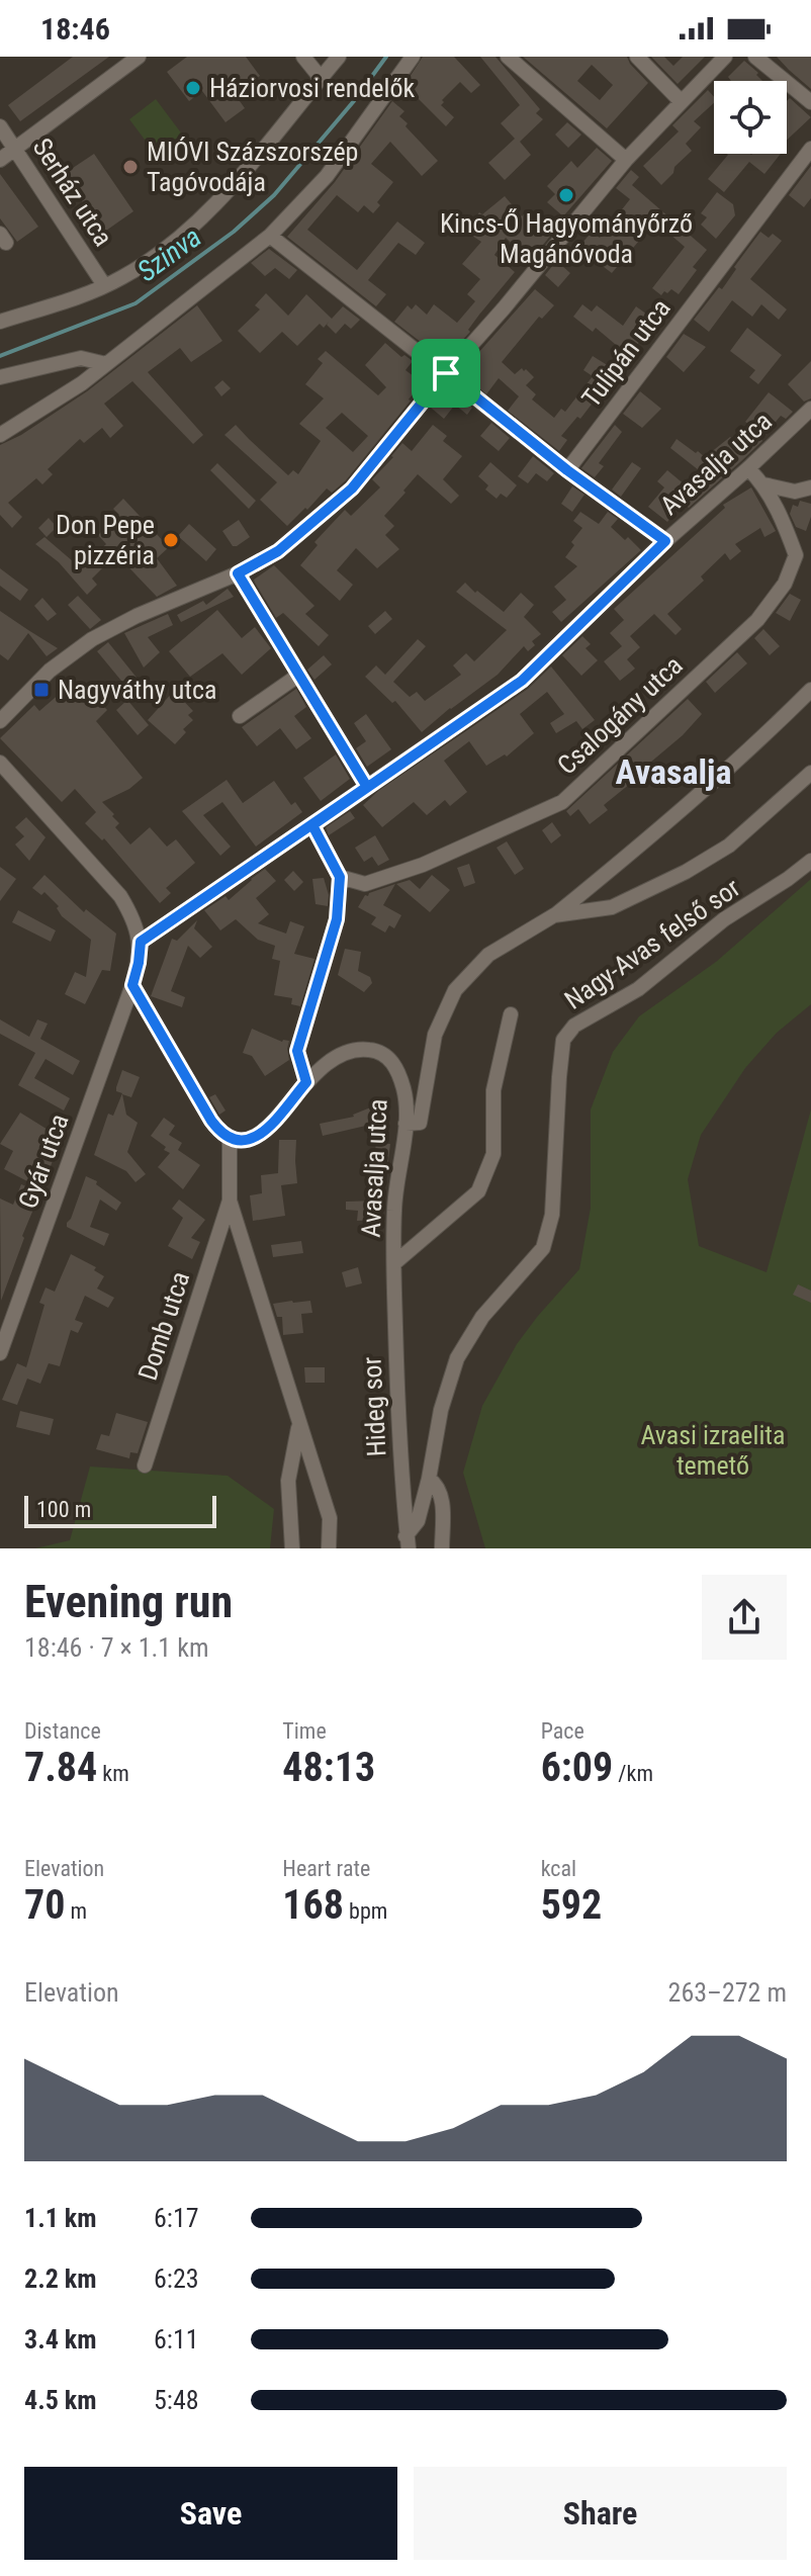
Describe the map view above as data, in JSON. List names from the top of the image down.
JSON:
{
  "streets": {
    "street": [
      "Serház utca",
      "Tulipán utca",
      "Avasalja utca",
      "Csalogány utca",
      "Nagy-Avas felső sor",
      "Gyár utca",
      "Domb utca",
      "Hideg sor"
    ]
  },
  "crossings": [
    ["Avasalja utca", "Csalogány utca"],
    ["Avasalja utca", "Gyár utca"],
    ["Avasalja utca", "Hideg sor"],
    ["Nagy-Avas felső sor", "Hideg sor"]
  ],
  "districts": ["Avasalja"],
  "water": ["Szinva"],
  "parks": ["Avasi izraelita temető"],
  "places": {
    "other": [
      "Háziorvosi rendelők",
      "MIÓVI Százszorszép Tagóvodája",
      "Kincs-Ő Hagyományőrző Magánóvoda",
      "Don Pepe pizzéria"
    ],
    "transit": ["Nagyváthy utca"]
  },
  "scale_bar": "100 m",
  "page": {
    "status": "18:46",
    "scale": "100 m",
    "heading": ["Evening run", "18:46 · 7 × 1.1 km"],
    "stats": [
      ["Distance", "7.84 km"],
      ["Time", "48:13"],
      ["Pace", "6:09 /km"],
      ["Elevation", "70 m"],
      ["Heart rate", "168 bpm"],
      ["kcal", "592"]
    ],
    "chart": ["Elevation", "263–272 m"],
    "list": [
      {
        "name": "1.1 km",
        "note": "6:17"
      },
      {
        "name": "2.2 km",
        "note": "6:23"
      },
      {
        "name": "3.4 km",
        "note": "6:11"
      },
      {
        "name": "4.5 km",
        "note": "5:48"
      }
    ],
    "buttons": ["Save", "Share"]
  }
}
